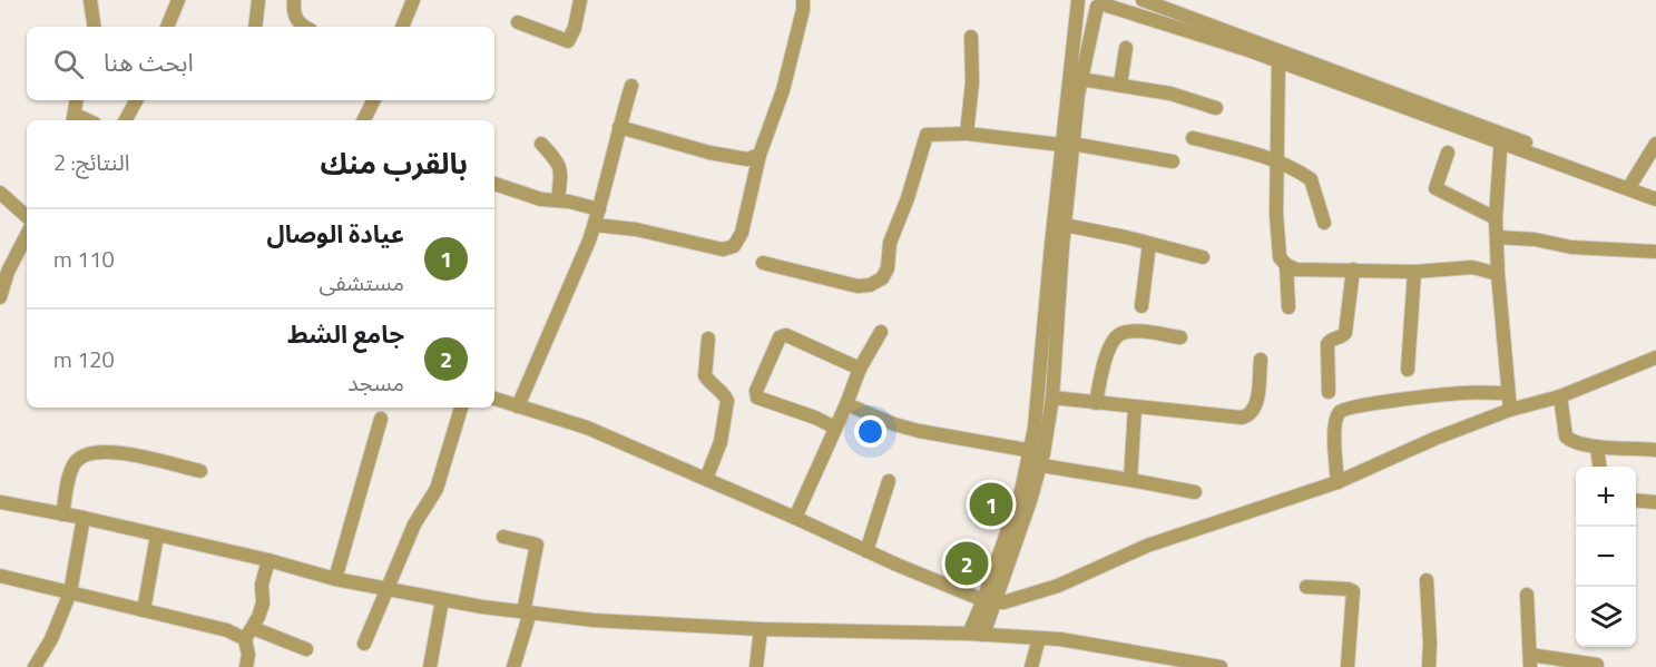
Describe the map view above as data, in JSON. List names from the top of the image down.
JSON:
{
  "page": {
    "search": "ابحث هنا",
    "heading": ["بالقرب منك", "النتائج: 2"],
    "list": [
      {
        "mark": "1",
        "name": "عيادة الوصال",
        "note": "مستشفى",
        "value": "110 m"
      },
      {
        "mark": "2",
        "name": "جامع الشط",
        "note": "مسجد",
        "value": "120 m"
      }
    ],
    "map_buttons": ["+", "−"],
    "pins": ["1", "2"]
  }
}
